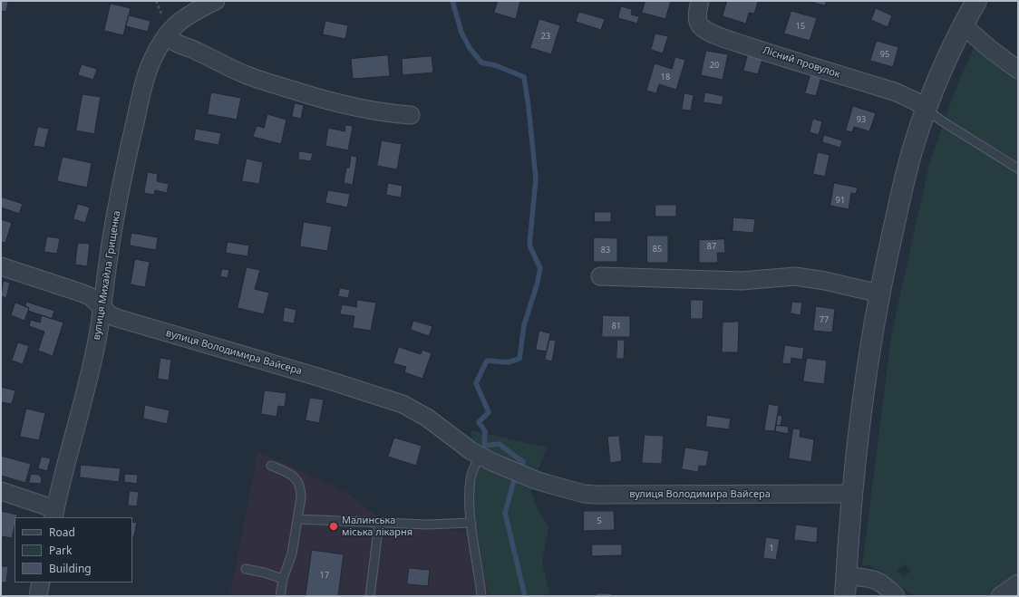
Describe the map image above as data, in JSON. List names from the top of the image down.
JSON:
{
  "streets": {
    "street": ["Лісний провулок", "вулиця Михайла Грищенка", "вулиця Володимира Вайсера"]
  },
  "crossings": [
    ["вулиця Михайла Грищенка", "вулиця Володимира Вайсера"]
  ],
  "places": ["Малинська міська лікарня"],
  "house_numbers": [
    "15",
    "23",
    "95",
    "20",
    "18",
    "93",
    "91",
    "87",
    "85",
    "83",
    "77",
    "81",
    "5",
    "1",
    "17"
  ],
  "legend": ["Road", "Park", "Building"]
}
